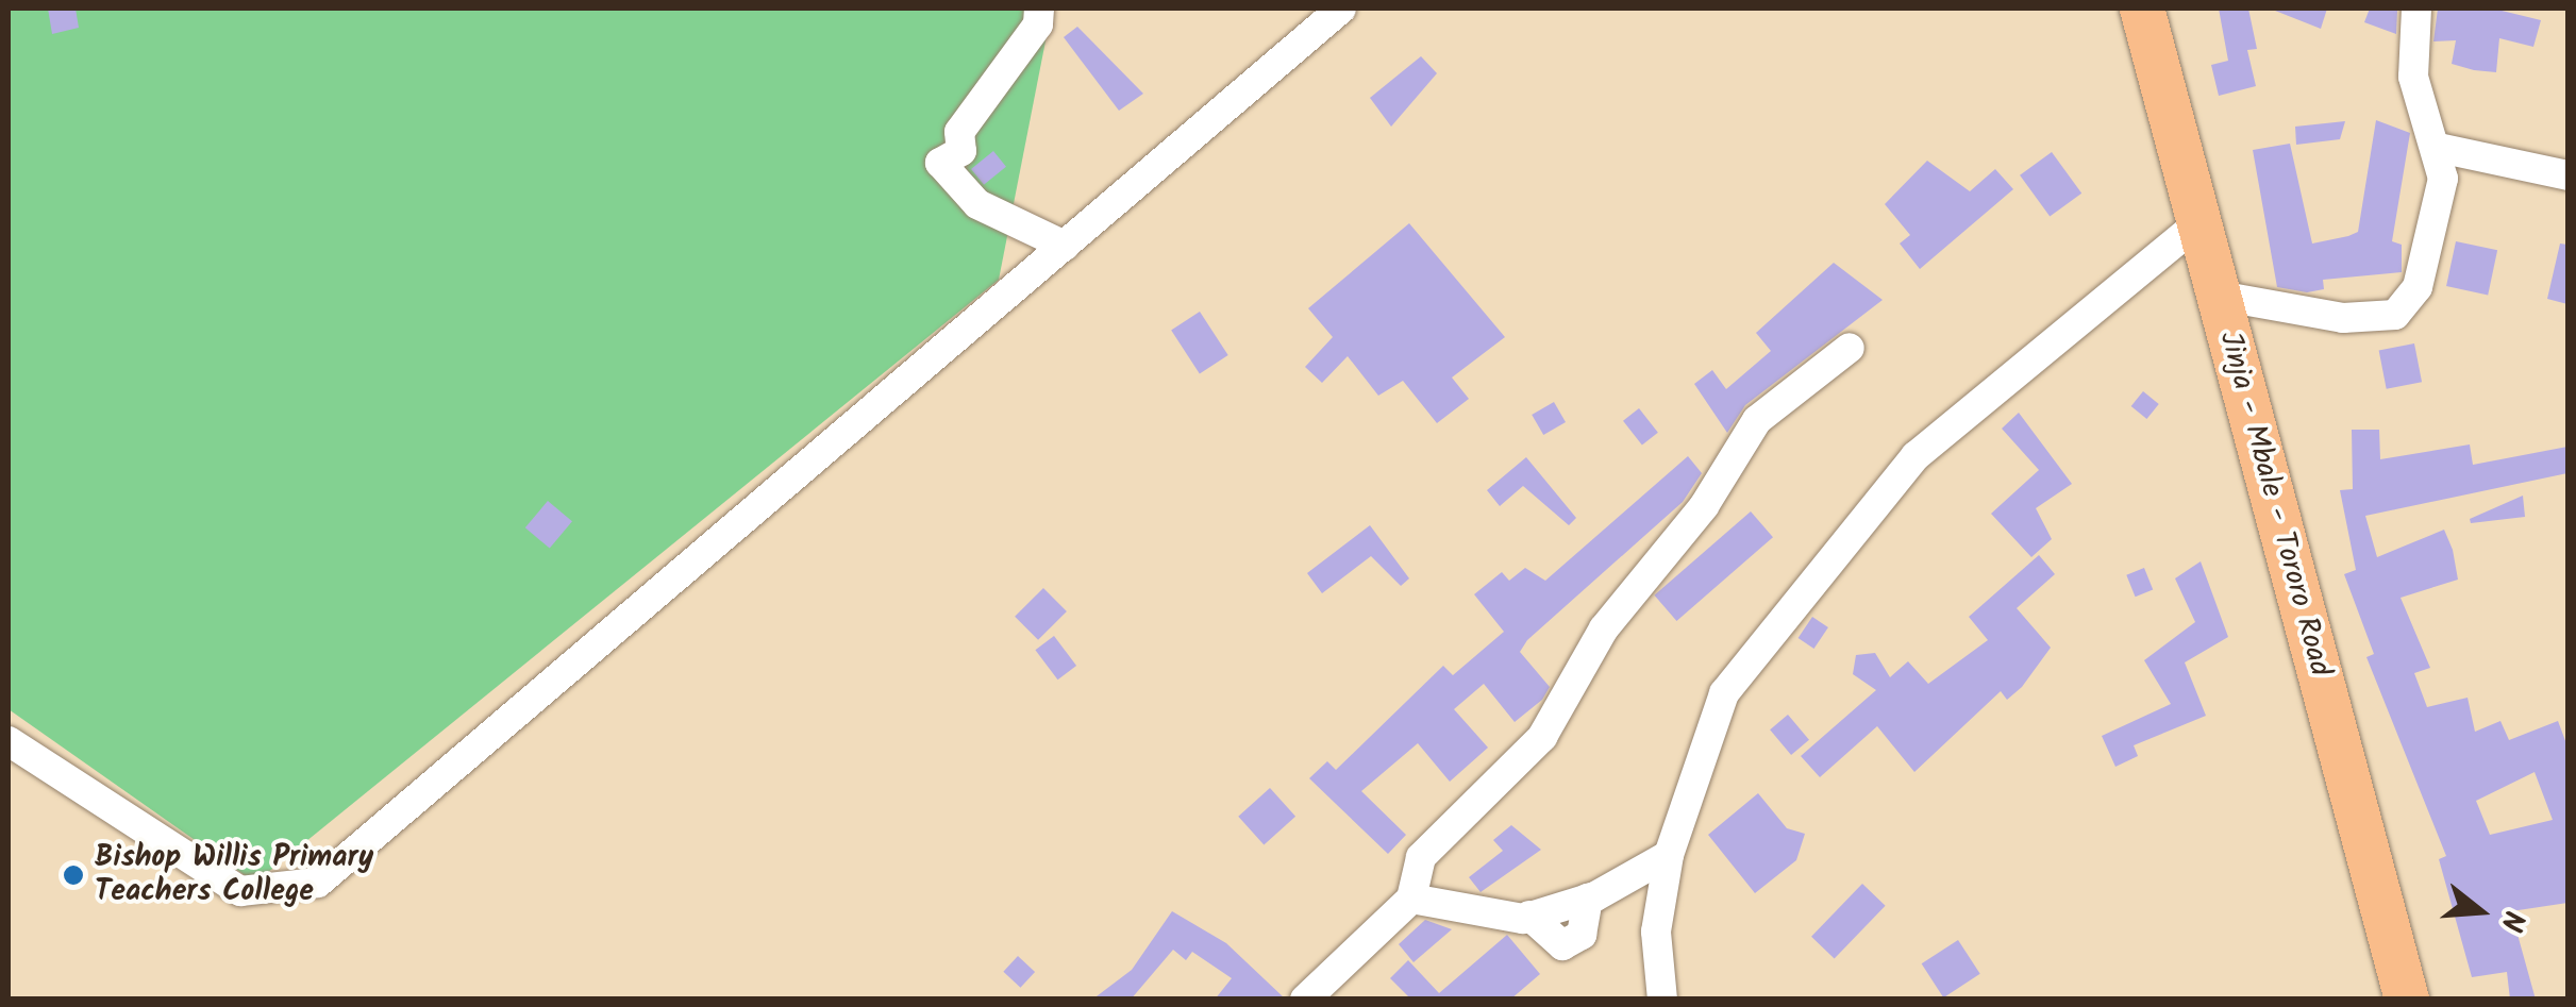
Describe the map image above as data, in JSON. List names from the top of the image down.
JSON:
{
  "streets": {
    "main road": ["Jinja - Mbale - Tororo Road"]
  },
  "places": ["Bishop Willis Primary Teachers College"],
  "north": "right"
}
